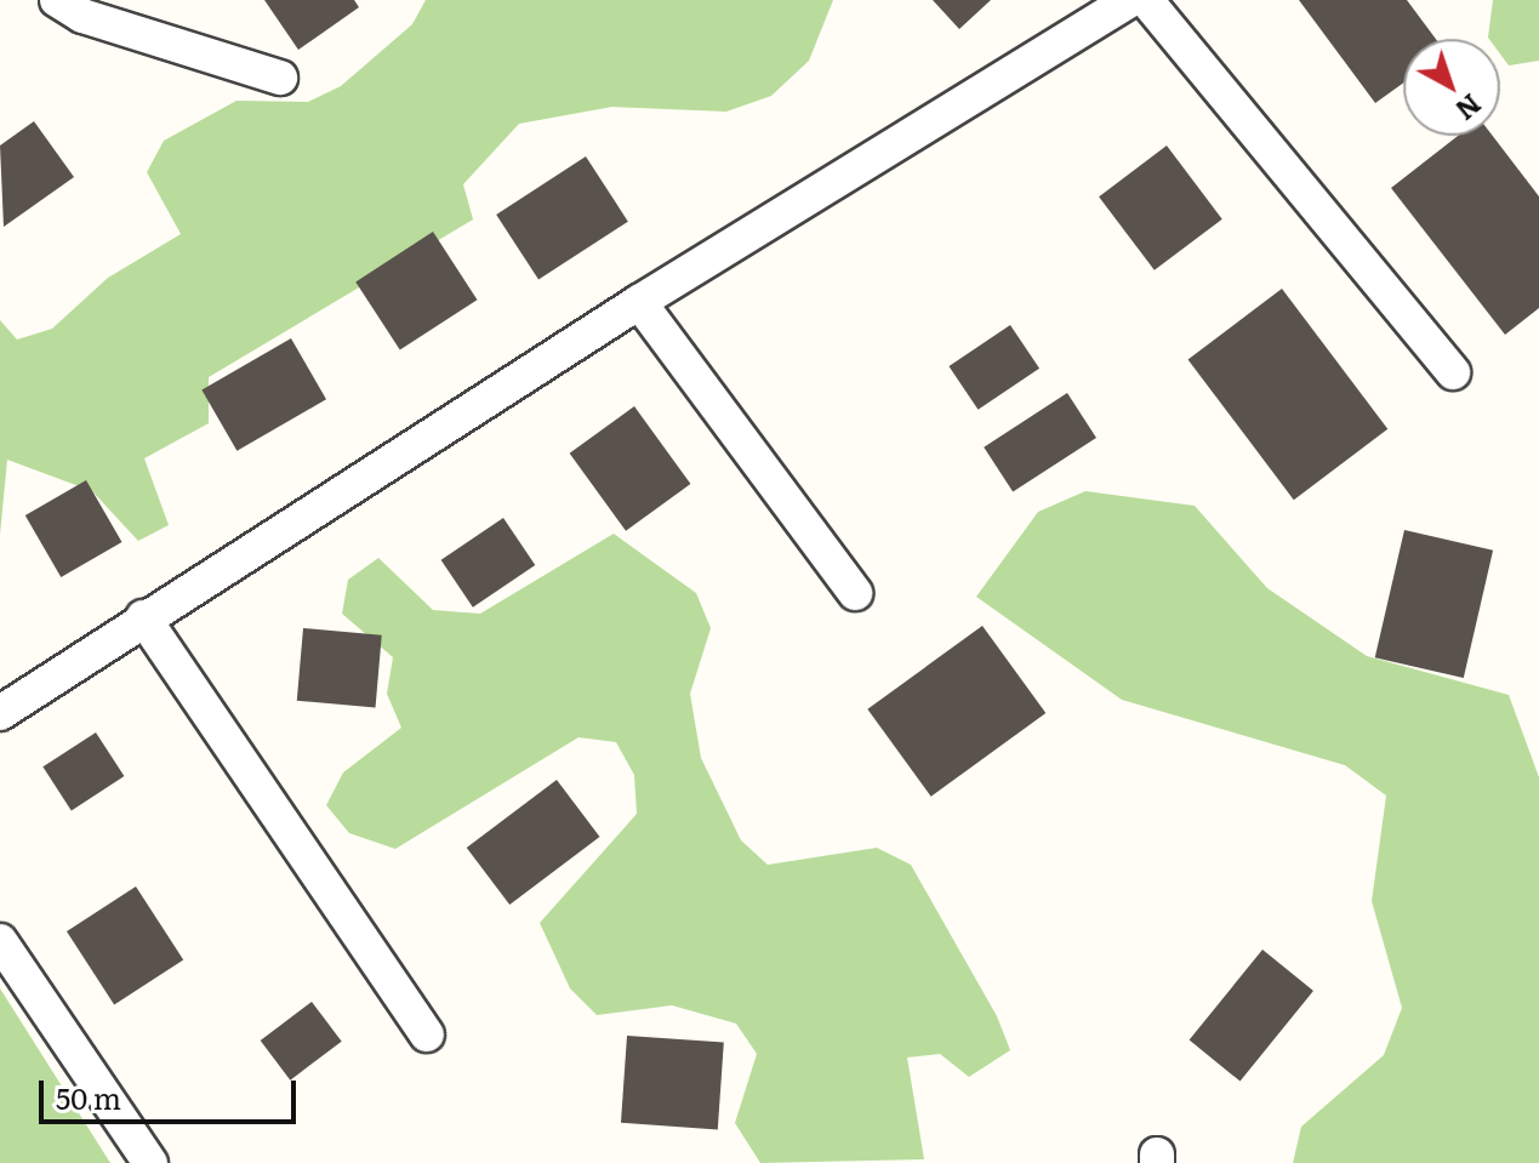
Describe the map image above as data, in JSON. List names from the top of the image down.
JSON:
{
  "scale_bar": "50 m",
  "north": "bottom right"
}
